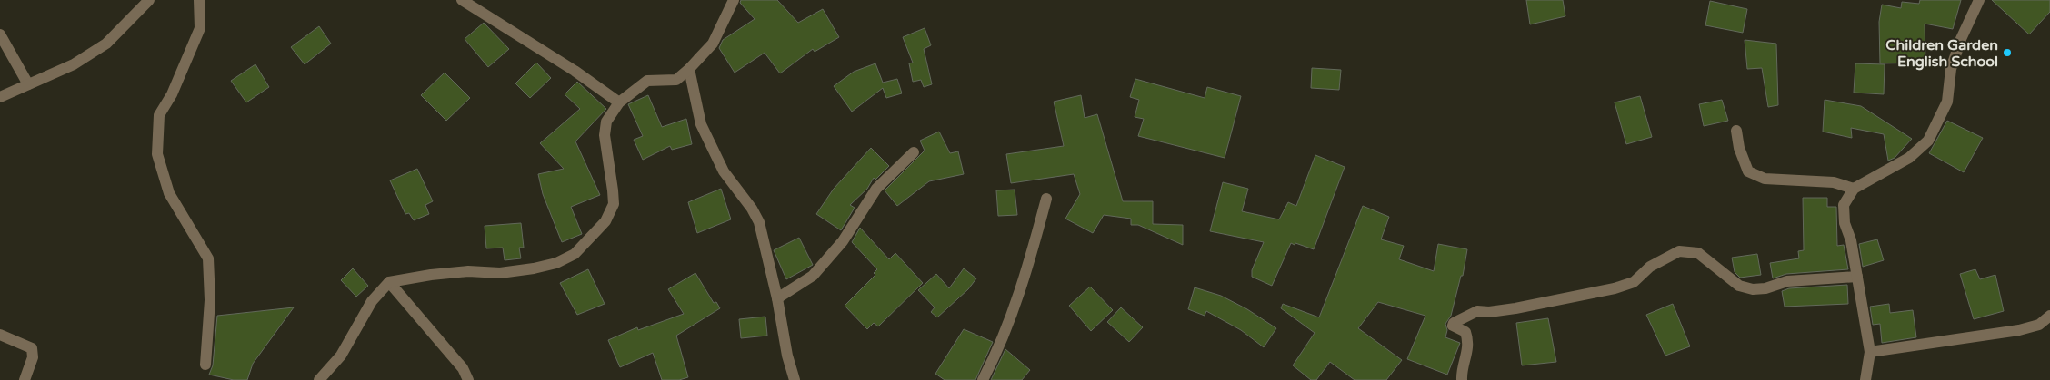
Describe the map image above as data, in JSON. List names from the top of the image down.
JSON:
{
  "places": ["Children Garden English School"]
}
